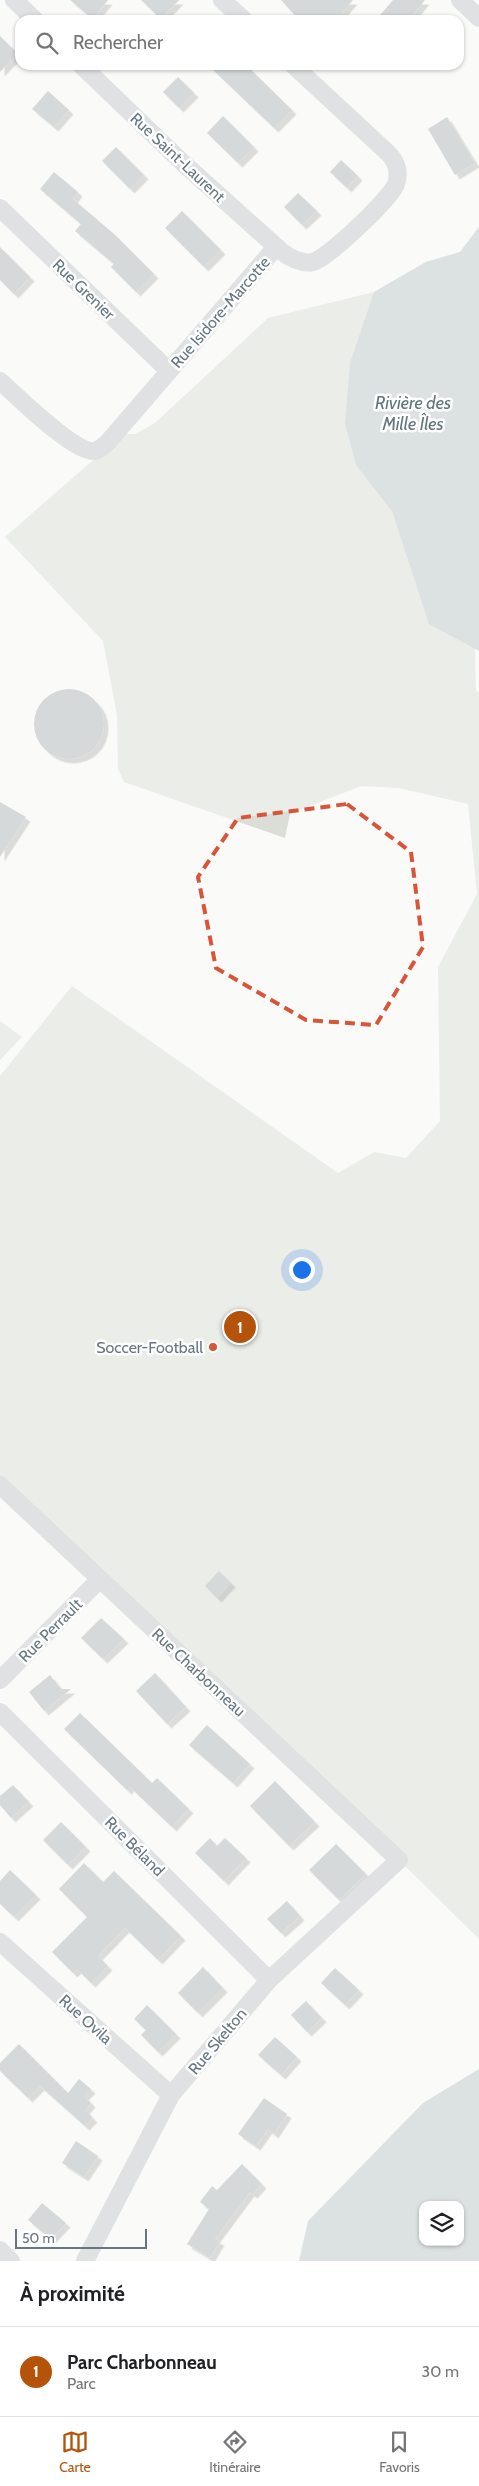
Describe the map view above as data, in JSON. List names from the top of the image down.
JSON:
{
  "streets": {
    "street": [
      "Rue Saint-Laurent",
      "Rue Grenier",
      "Rue Isidore-Marcotte",
      "Rue Perrault",
      "Rue Charbonneau",
      "Rue Béland",
      "Rue Ovila",
      "Rue Skelton"
    ]
  },
  "crossings": [
    ["Rue Saint-Laurent", "Rue Isidore-Marcotte"],
    ["Rue Grenier", "Rue Isidore-Marcotte"],
    ["Rue Perrault", "Rue Charbonneau"],
    ["Rue Charbonneau", "Rue Skelton"],
    ["Rue Béland", "Rue Skelton"],
    ["Rue Ovila", "Rue Skelton"]
  ],
  "water": ["Rivière des Mille Îles"],
  "places": ["Soccer-Football"],
  "scale_bar": "50 m",
  "page": {
    "search": "Rechercher",
    "pins": "1",
    "scale": "50 m",
    "heading": "À proximité",
    "list": [
      {
        "mark": "1",
        "name": "Parc Charbonneau",
        "note": "Parc",
        "value": "30 m"
      }
    ],
    "nav": ["Carte", "Itinéraire", "Favoris"]
  }
}
